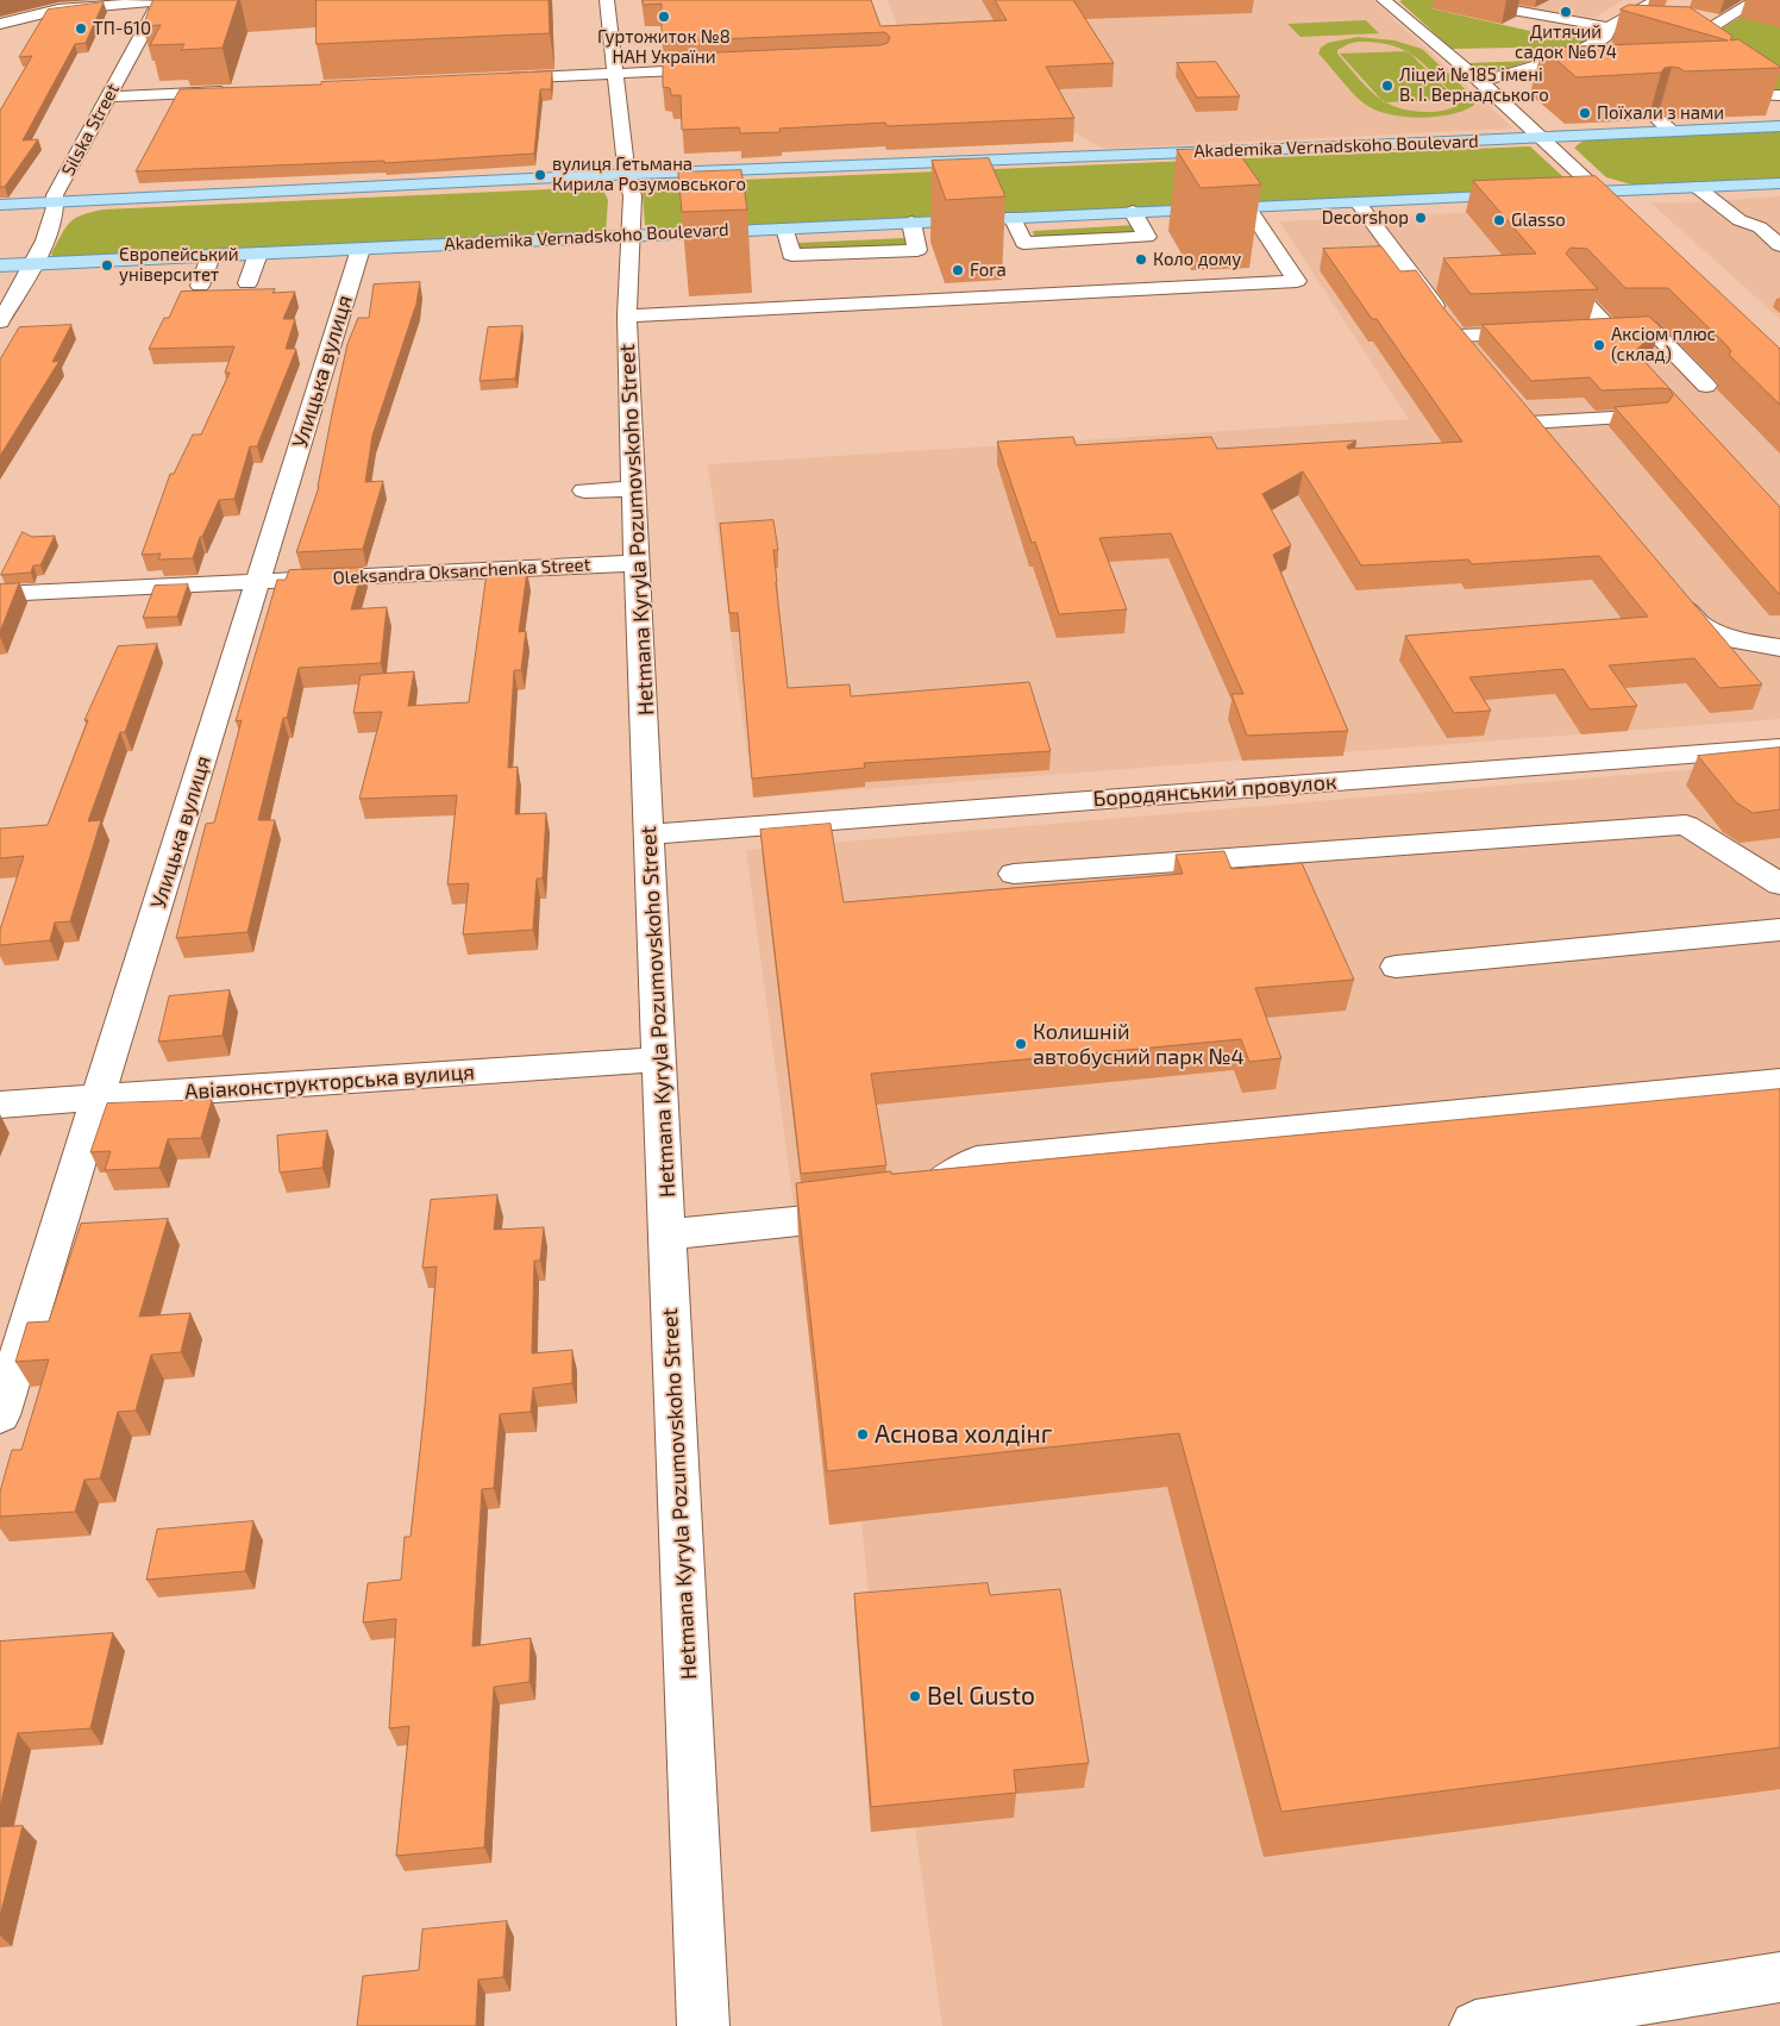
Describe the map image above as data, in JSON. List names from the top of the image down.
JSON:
{
  "streets": {
    "main road": ["Akademika Vernadskoho Boulevard"],
    "street": [
      "Silska Street",
      "Улицька вулиця",
      "Hetmana Kyryla Pozumovskoho Street",
      "Oleksandra Oksanchenka Street",
      "Бородянський провулок",
      "Авіаконструкторська вулиця"
    ]
  },
  "crossings": [
    ["Silska Street", "Akademika Vernadskoho Boulevard"],
    ["Akademika Vernadskoho Boulevard", "Улицька вулиця"],
    ["Akademika Vernadskoho Boulevard", "Hetmana Kyryla Pozumovskoho Street"],
    ["Улицька вулиця", "Oleksandra Oksanchenka Street"],
    ["Улицька вулиця", "Авіаконструкторська вулиця"],
    ["Hetmana Kyryla Pozumovskoho Street", "Oleksandra Oksanchenka Street"],
    ["Hetmana Kyryla Pozumovskoho Street", "Бородянський провулок"],
    ["Hetmana Kyryla Pozumovskoho Street", "Авіаконструкторська вулиця"]
  ],
  "places": [
    "Дитячий садок №674",
    "Гуртожиток №8 НАН України",
    "ТП-610",
    "Ліцей №185 імені В. І. Вернадського",
    "Поїхали з нами",
    "вулиця Гетьмана Кирила Розумовського",
    "Decorshop",
    "Glasso",
    "Коло дому",
    "Європейський університет",
    "Fora",
    "Аксіом плюс (склад)",
    "Колишній автобусний парк №4",
    "Аснова холдінг",
    "Bel Gusto"
  ]
}
